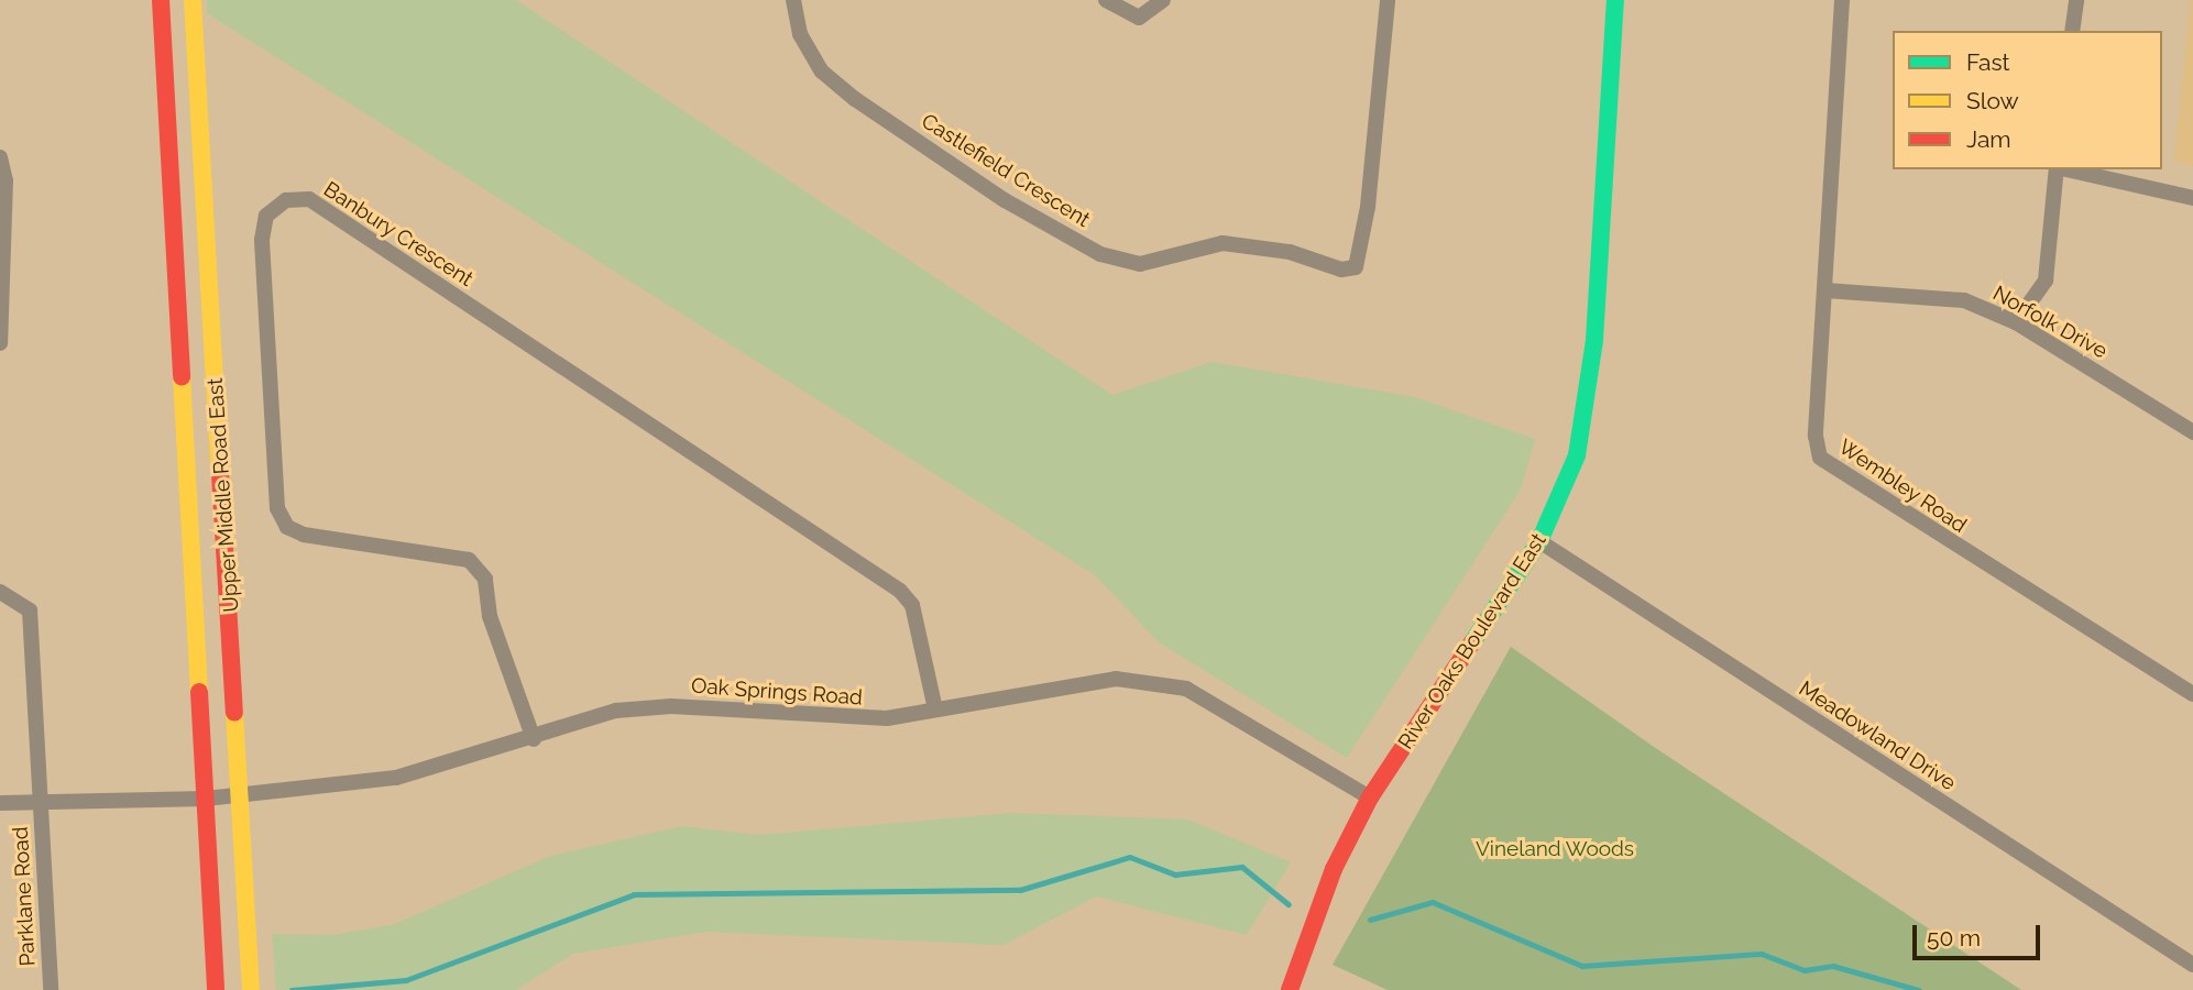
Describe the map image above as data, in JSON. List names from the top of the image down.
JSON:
{
  "streets": {
    "main road": ["Upper Middle Road East", "River Oaks Boulevard East"],
    "street": [
      "Castlefield Crescent",
      "Banbury Crescent",
      "Norfolk Drive",
      "Wembley Road",
      "Oak Springs Road",
      "Meadowland Drive",
      "Parklane Road"
    ]
  },
  "crossings": [
    ["Banbury Crescent", "Oak Springs Road"],
    ["Norfolk Drive", "Wembley Road"],
    ["Upper Middle Road East", "Oak Springs Road"],
    ["River Oaks Boulevard East", "Oak Springs Road"],
    ["River Oaks Boulevard East", "Meadowland Drive"],
    ["Oak Springs Road", "Parklane Road"]
  ],
  "parks": ["Vineland Woods"],
  "legend": ["Fast", "Slow", "Jam"],
  "scale_bar": "50 m"
}
